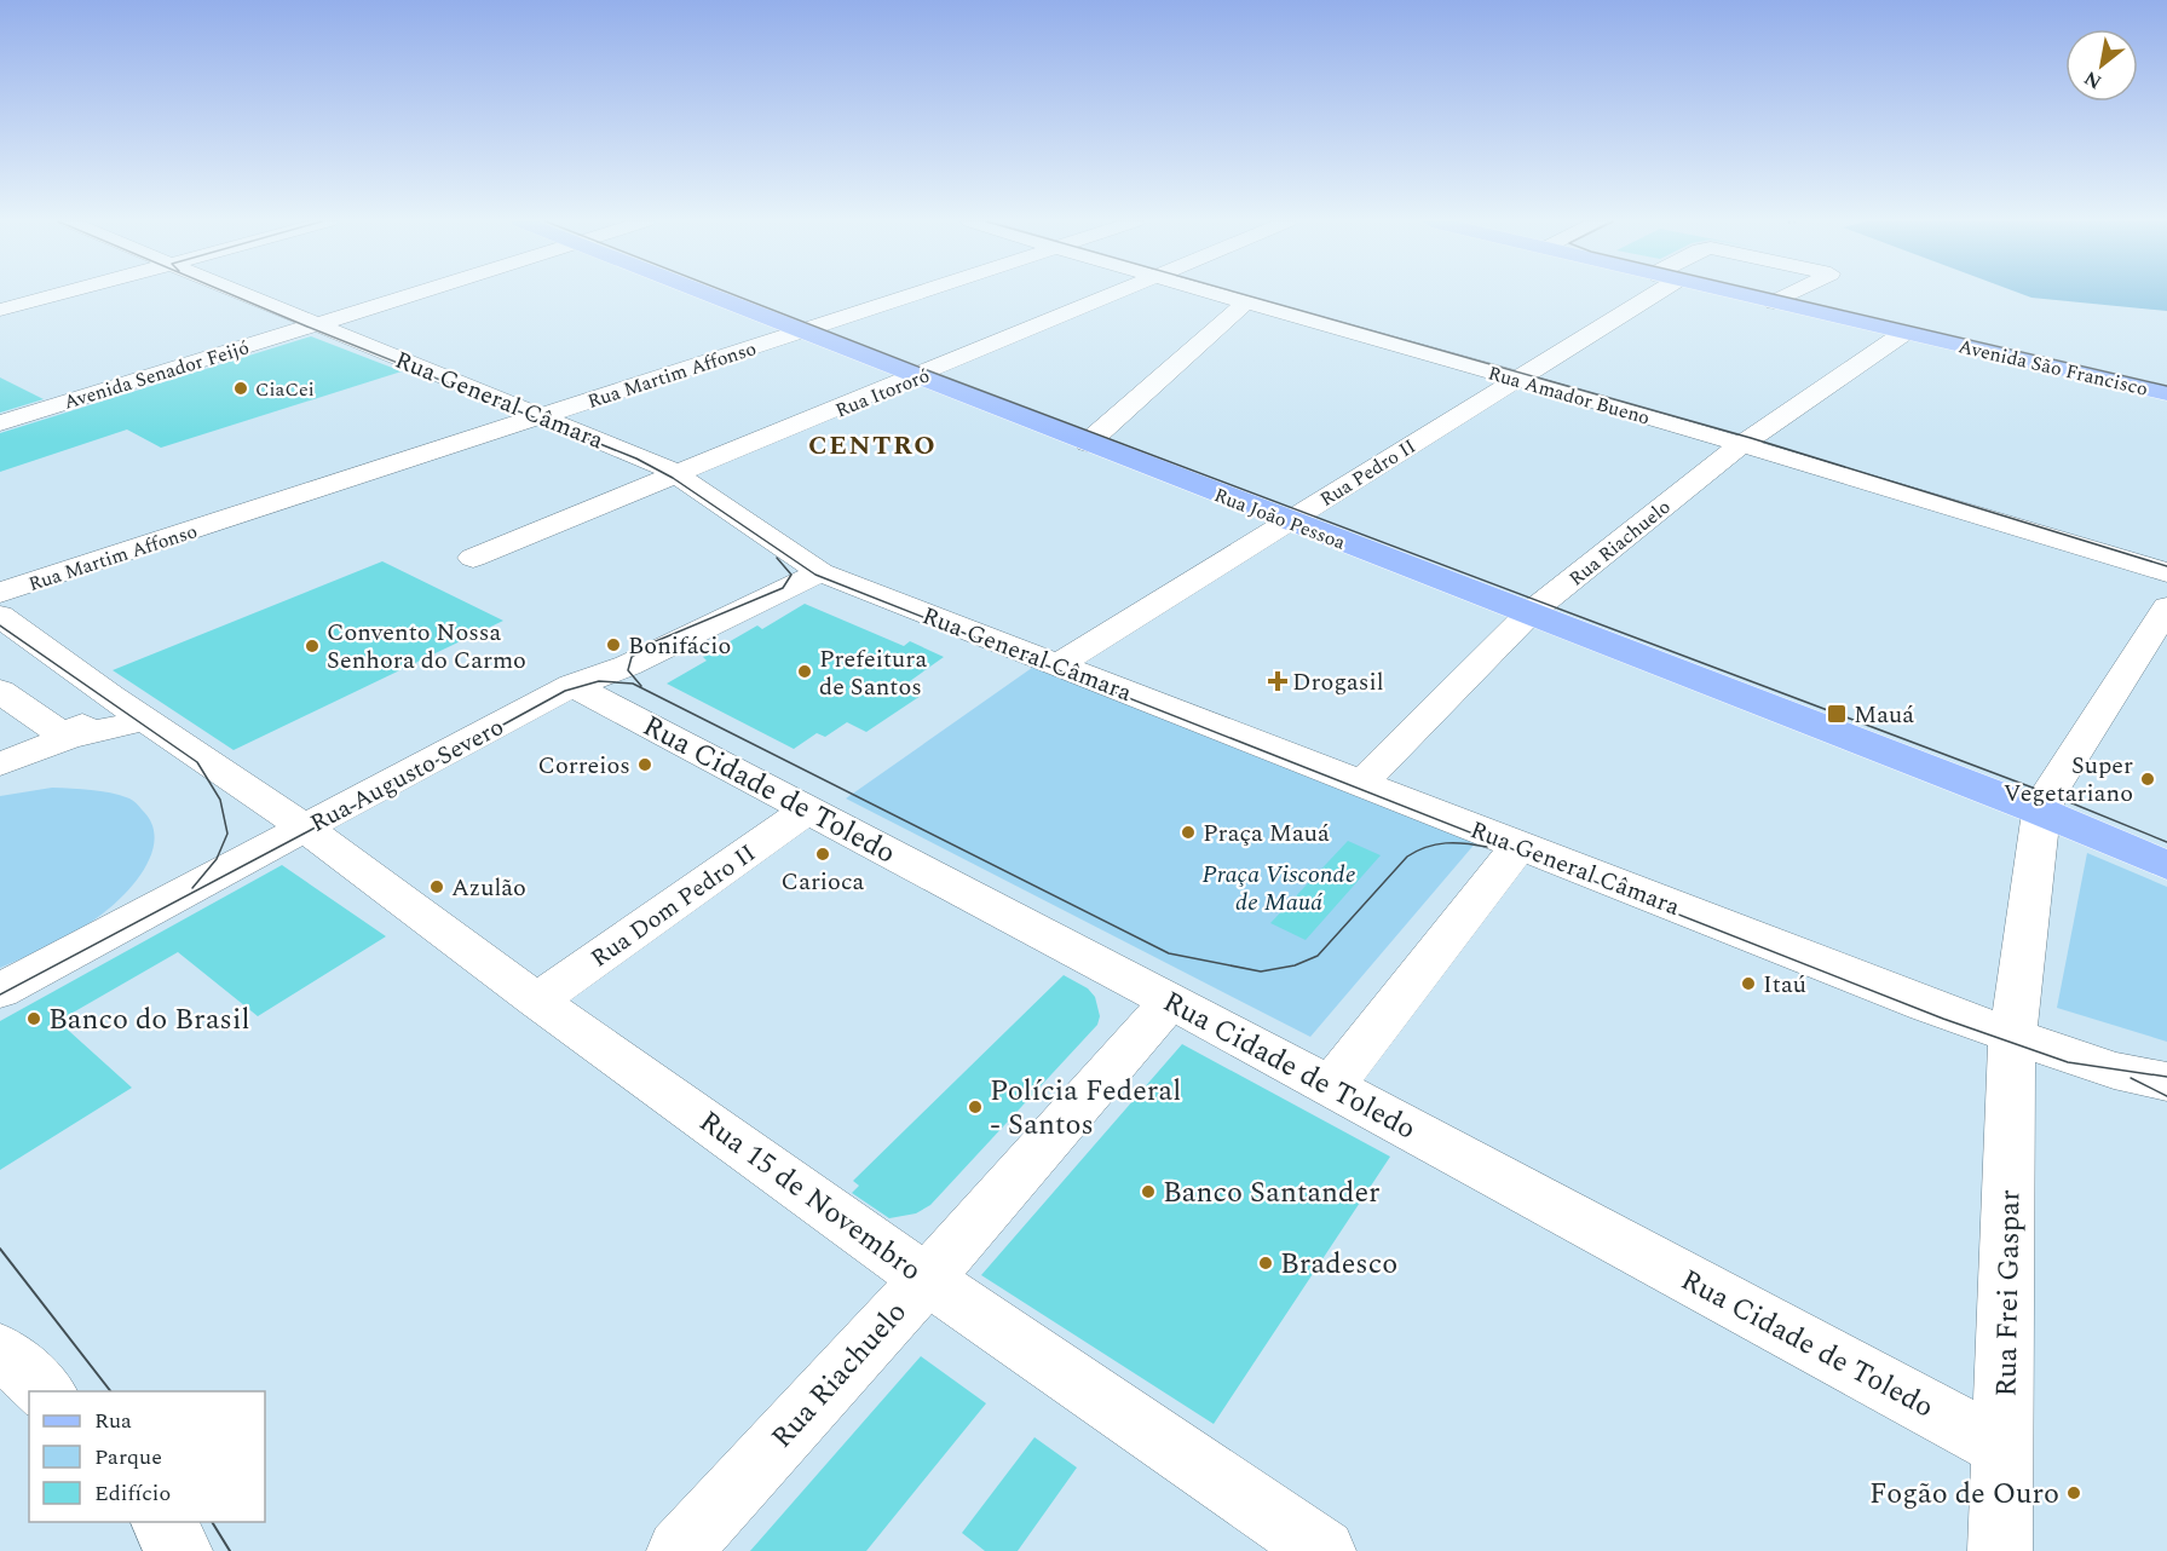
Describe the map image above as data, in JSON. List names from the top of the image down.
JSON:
{
  "streets": {
    "main road": ["Avenida São Francisco", "Rua João Pessoa"],
    "street": [
      "Avenida Senador Feijó",
      "Rua Martim Affonso",
      "Rua Itororó",
      "Rua Amador Bueno",
      "Rua General Câmara",
      "Rua Pedro II",
      "Rua Riachuelo",
      "Rua Augusto Severo",
      "Rua Cidade de Toledo",
      "Rua Dom Pedro II",
      "Rua 15 de Novembro",
      "Rua Frei Gaspar"
    ]
  },
  "crossings": [
    ["Avenida São Francisco", "Rua Pedro II"],
    ["Avenida São Francisco", "Rua Riachuelo"],
    ["Avenida Senador Feijó", "Rua General Câmara"],
    ["Rua Martim Affonso", "Rua General Câmara"],
    ["Rua Martim Affonso", "Rua João Pessoa"],
    ["Rua Itororó", "Rua General Câmara"],
    ["Rua Itororó", "Rua João Pessoa"],
    ["Rua Amador Bueno", "Rua Pedro II"],
    ["Rua Amador Bueno", "Rua Riachuelo"],
    ["Rua General Câmara", "Rua Pedro II"],
    ["Rua General Câmara", "Rua Riachuelo"],
    ["Rua General Câmara", "Rua Augusto Severo"],
    ["Rua General Câmara", "Rua Frei Gaspar"],
    ["Rua Pedro II", "Rua João Pessoa"],
    ["Rua João Pessoa", "Rua Riachuelo"],
    ["Rua João Pessoa", "Rua Frei Gaspar"],
    ["Rua Riachuelo", "Rua Cidade de Toledo"],
    ["Rua Riachuelo", "Rua 15 de Novembro"],
    ["Rua Augusto Severo", "Rua Cidade de Toledo"],
    ["Rua Augusto Severo", "Rua 15 de Novembro"],
    ["Rua Cidade de Toledo", "Rua Dom Pedro II"],
    ["Rua Cidade de Toledo", "Rua Frei Gaspar"],
    ["Rua Dom Pedro II", "Rua 15 de Novembro"]
  ],
  "districts": ["CENTRO"],
  "parks": ["Praça Visconde de Mauá"],
  "places": {
    "other": [
      "CiaCei",
      "Bonifácio",
      "Convento Nossa Senhora do Carmo",
      "Prefeitura de Santos",
      "Correios",
      "Super Vegetariano",
      "Praça Mauá",
      "Carioca",
      "Azulão",
      "Itaú",
      "Banco do Brasil",
      "Polícia Federal - Santos",
      "Banco Santander",
      "Bradesco",
      "Fogão de Ouro"
    ],
    "health": ["Drogasil"],
    "transit": ["Mauá"]
  },
  "legend": ["Rua", "Parque", "Edifício"],
  "north": "bottom left"
}
